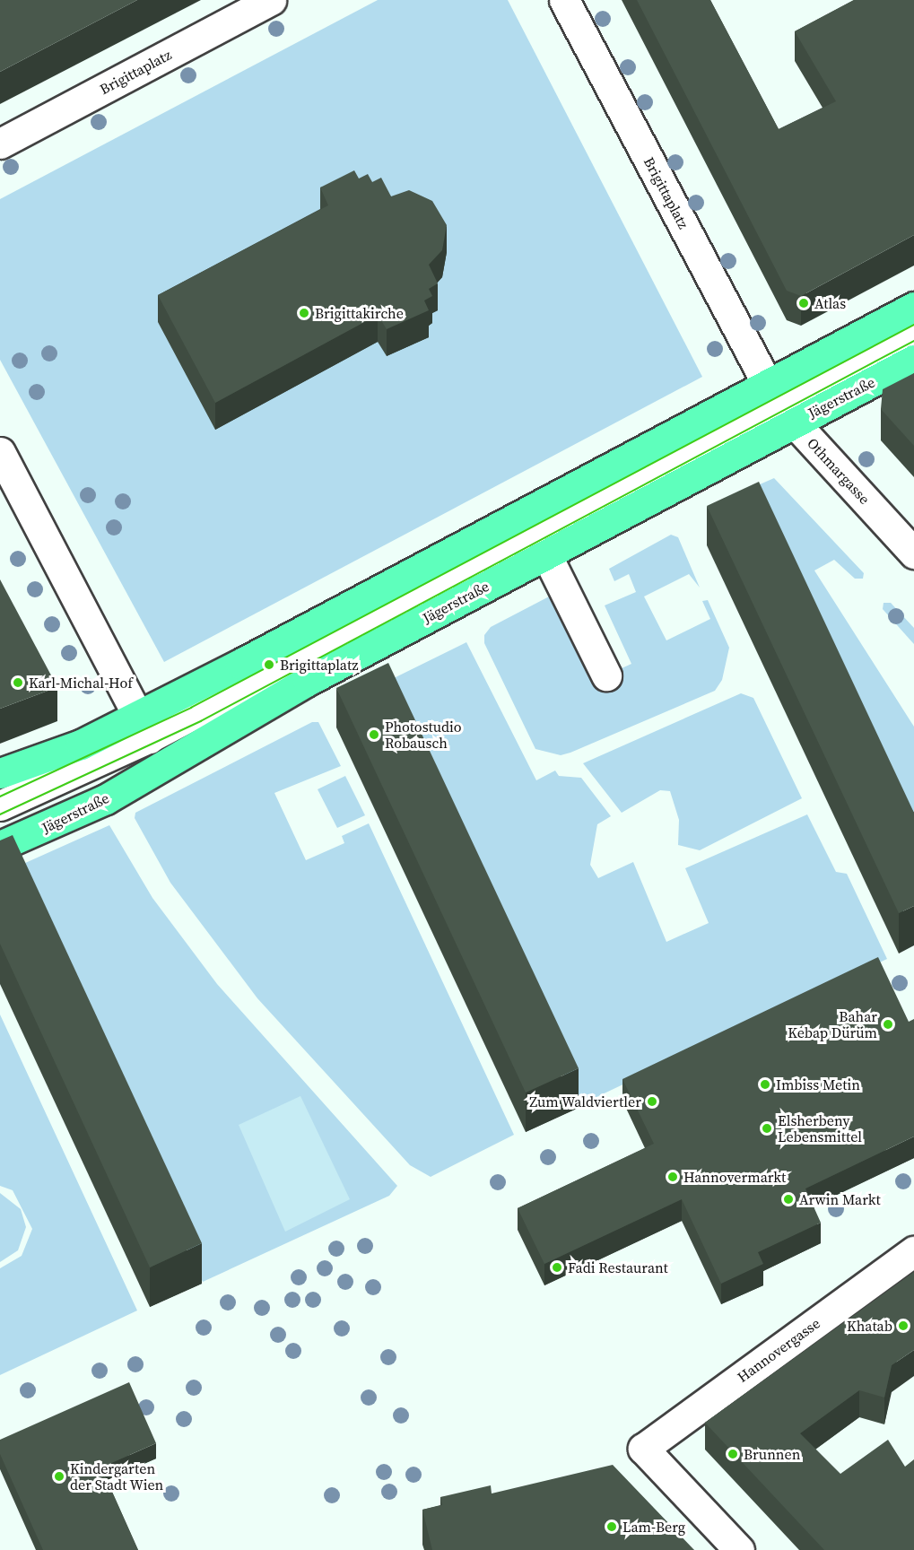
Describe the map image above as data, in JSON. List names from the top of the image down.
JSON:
{
  "streets": {
    "main road": ["Jägerstraße"],
    "street": ["Brigittaplatz", "Othmargasse", "Hannovergasse"]
  },
  "crossings": [
    ["Brigittaplatz", "Jägerstraße"],
    ["Brigittaplatz", "Othmargasse"],
    ["Jägerstraße", "Othmargasse"]
  ],
  "places": [
    "Atlas",
    "Brigittakirche",
    "Brigittaplatz",
    "Karl-Michal-Hof",
    "Photostudio Robausch",
    "Bahar Kebap Dürüm",
    "Imbiss Metin",
    "Zum Waldviertler",
    "Elsherbeny Lebensmittel",
    "Hannovermarkt",
    "Arwin Markt",
    "Fadi Restaurant",
    "Khatab",
    "Brunnen",
    "Kindergarten der Stadt Wien",
    "Lam-Berg"
  ]
}
